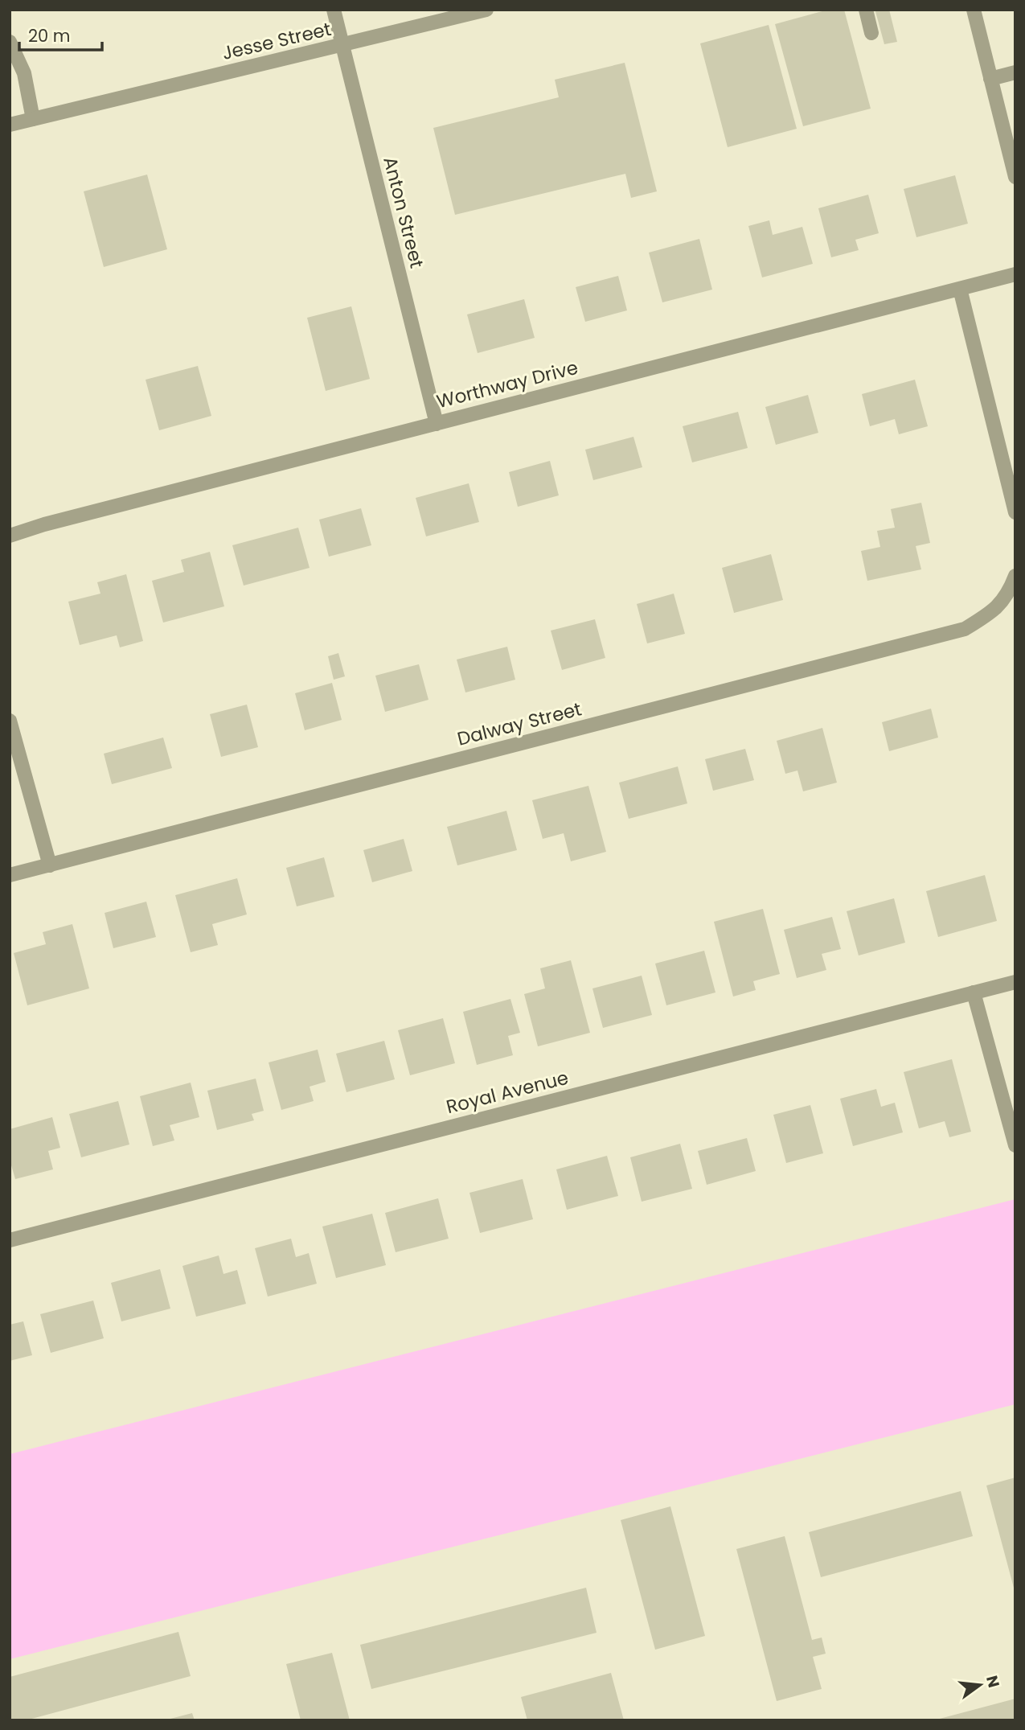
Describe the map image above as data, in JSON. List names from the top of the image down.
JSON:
{
  "streets": {
    "street": [
      "Jesse Street",
      "Anton Street",
      "Worthway Drive",
      "Dalway Street",
      "Royal Avenue"
    ]
  },
  "crossings": [
    ["Jesse Street", "Anton Street"],
    ["Anton Street", "Worthway Drive"]
  ],
  "scale_bar": "20 m",
  "north": "right"
}
